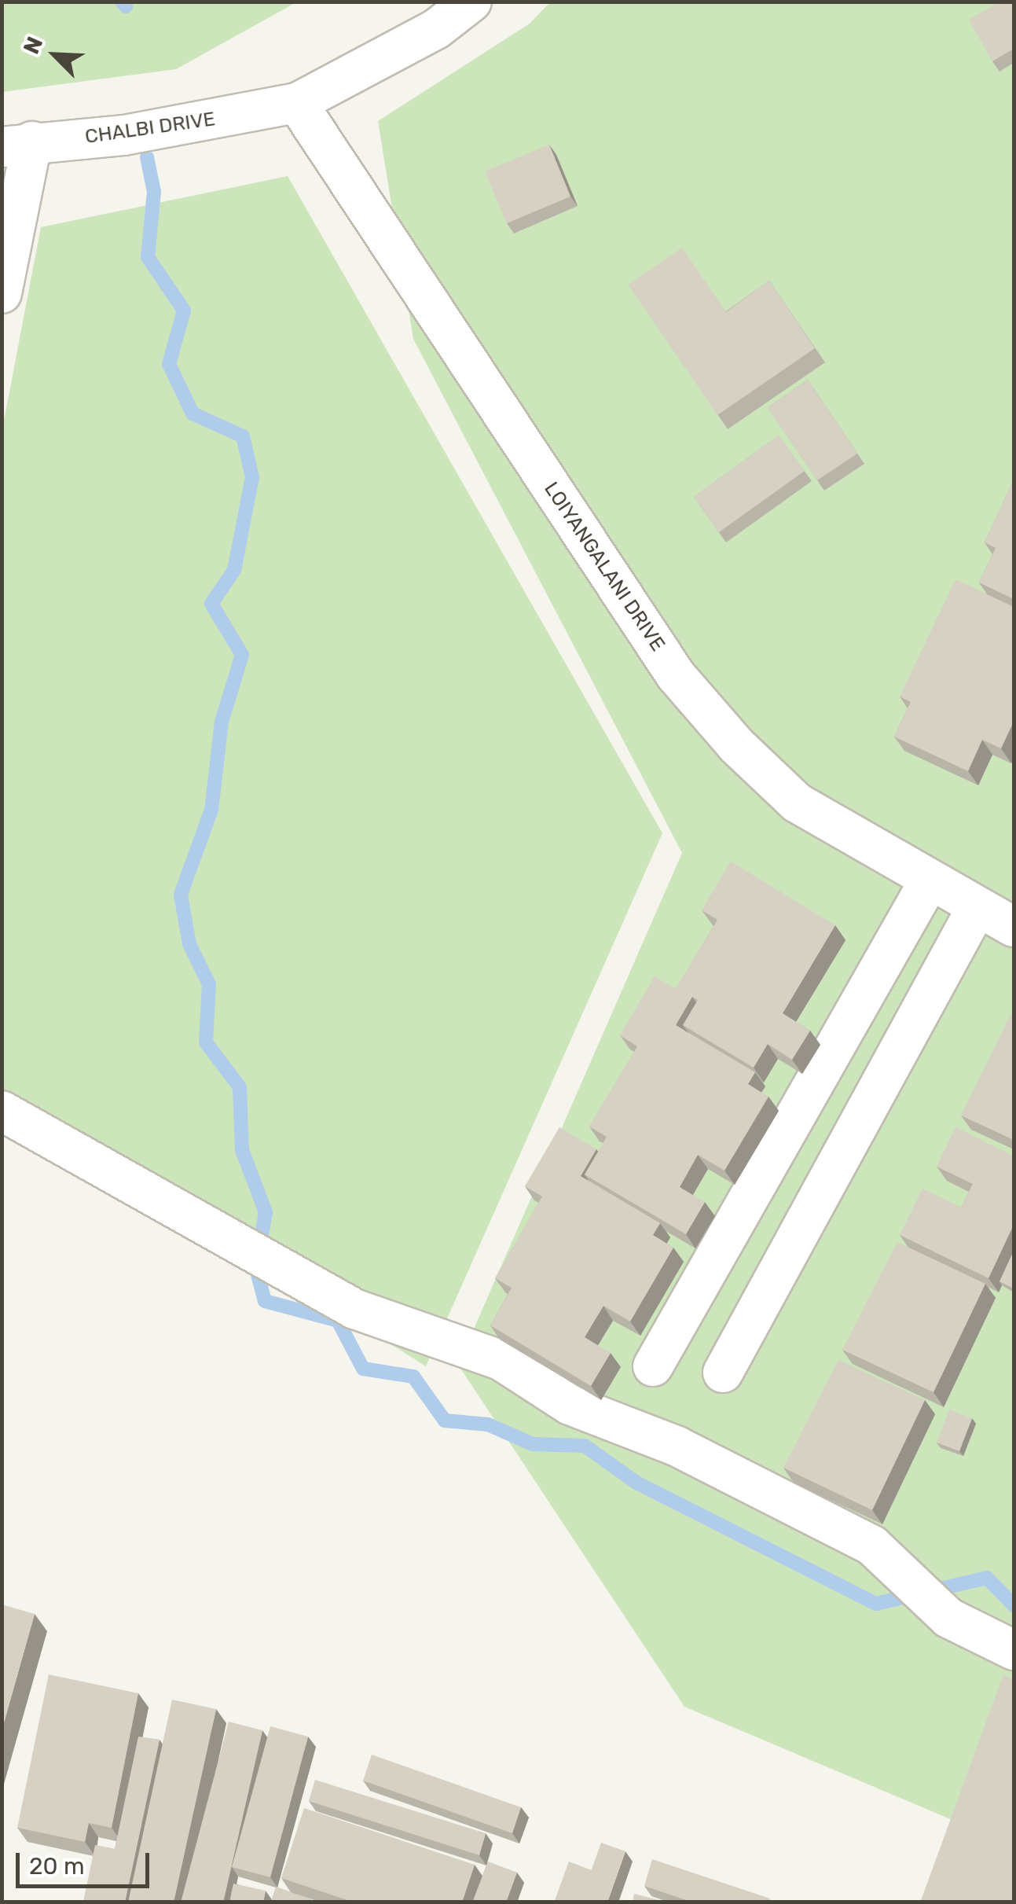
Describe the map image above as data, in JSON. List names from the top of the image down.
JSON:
{
  "streets": {
    "street": ["CHALBI DRIVE", "LOIYANGALANI DRIVE"]
  },
  "crossings": [
    ["CHALBI DRIVE", "LOIYANGALANI DRIVE"]
  ],
  "scale_bar": "20 m",
  "north": "top left"
}
